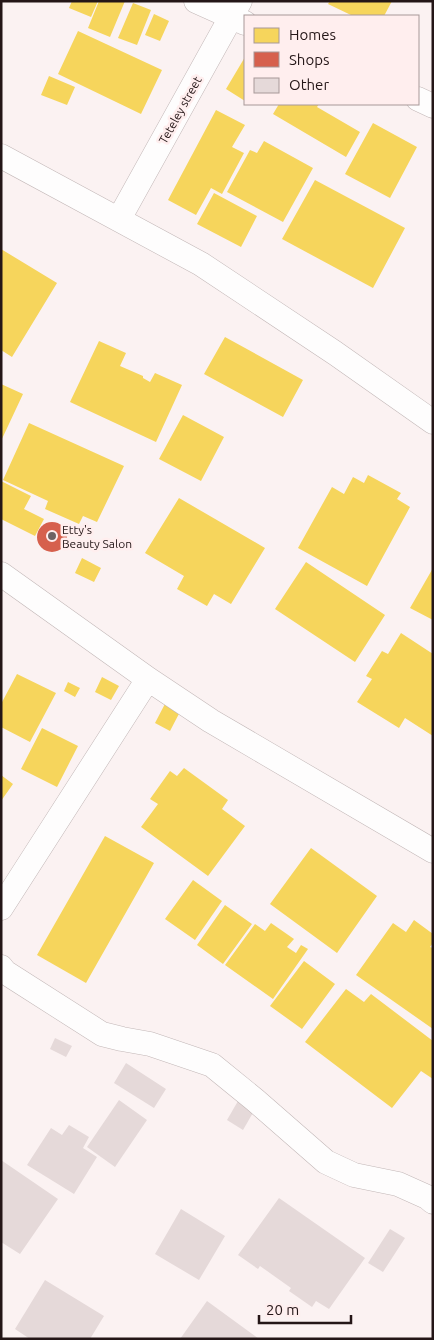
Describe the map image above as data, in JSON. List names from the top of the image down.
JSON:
{
  "streets": {
    "street": ["Teteley street"]
  },
  "places": ["Etty's Beauty Salon"],
  "legend": ["Homes", "Shops", "Other"],
  "scale_bar": "20 m"
}
